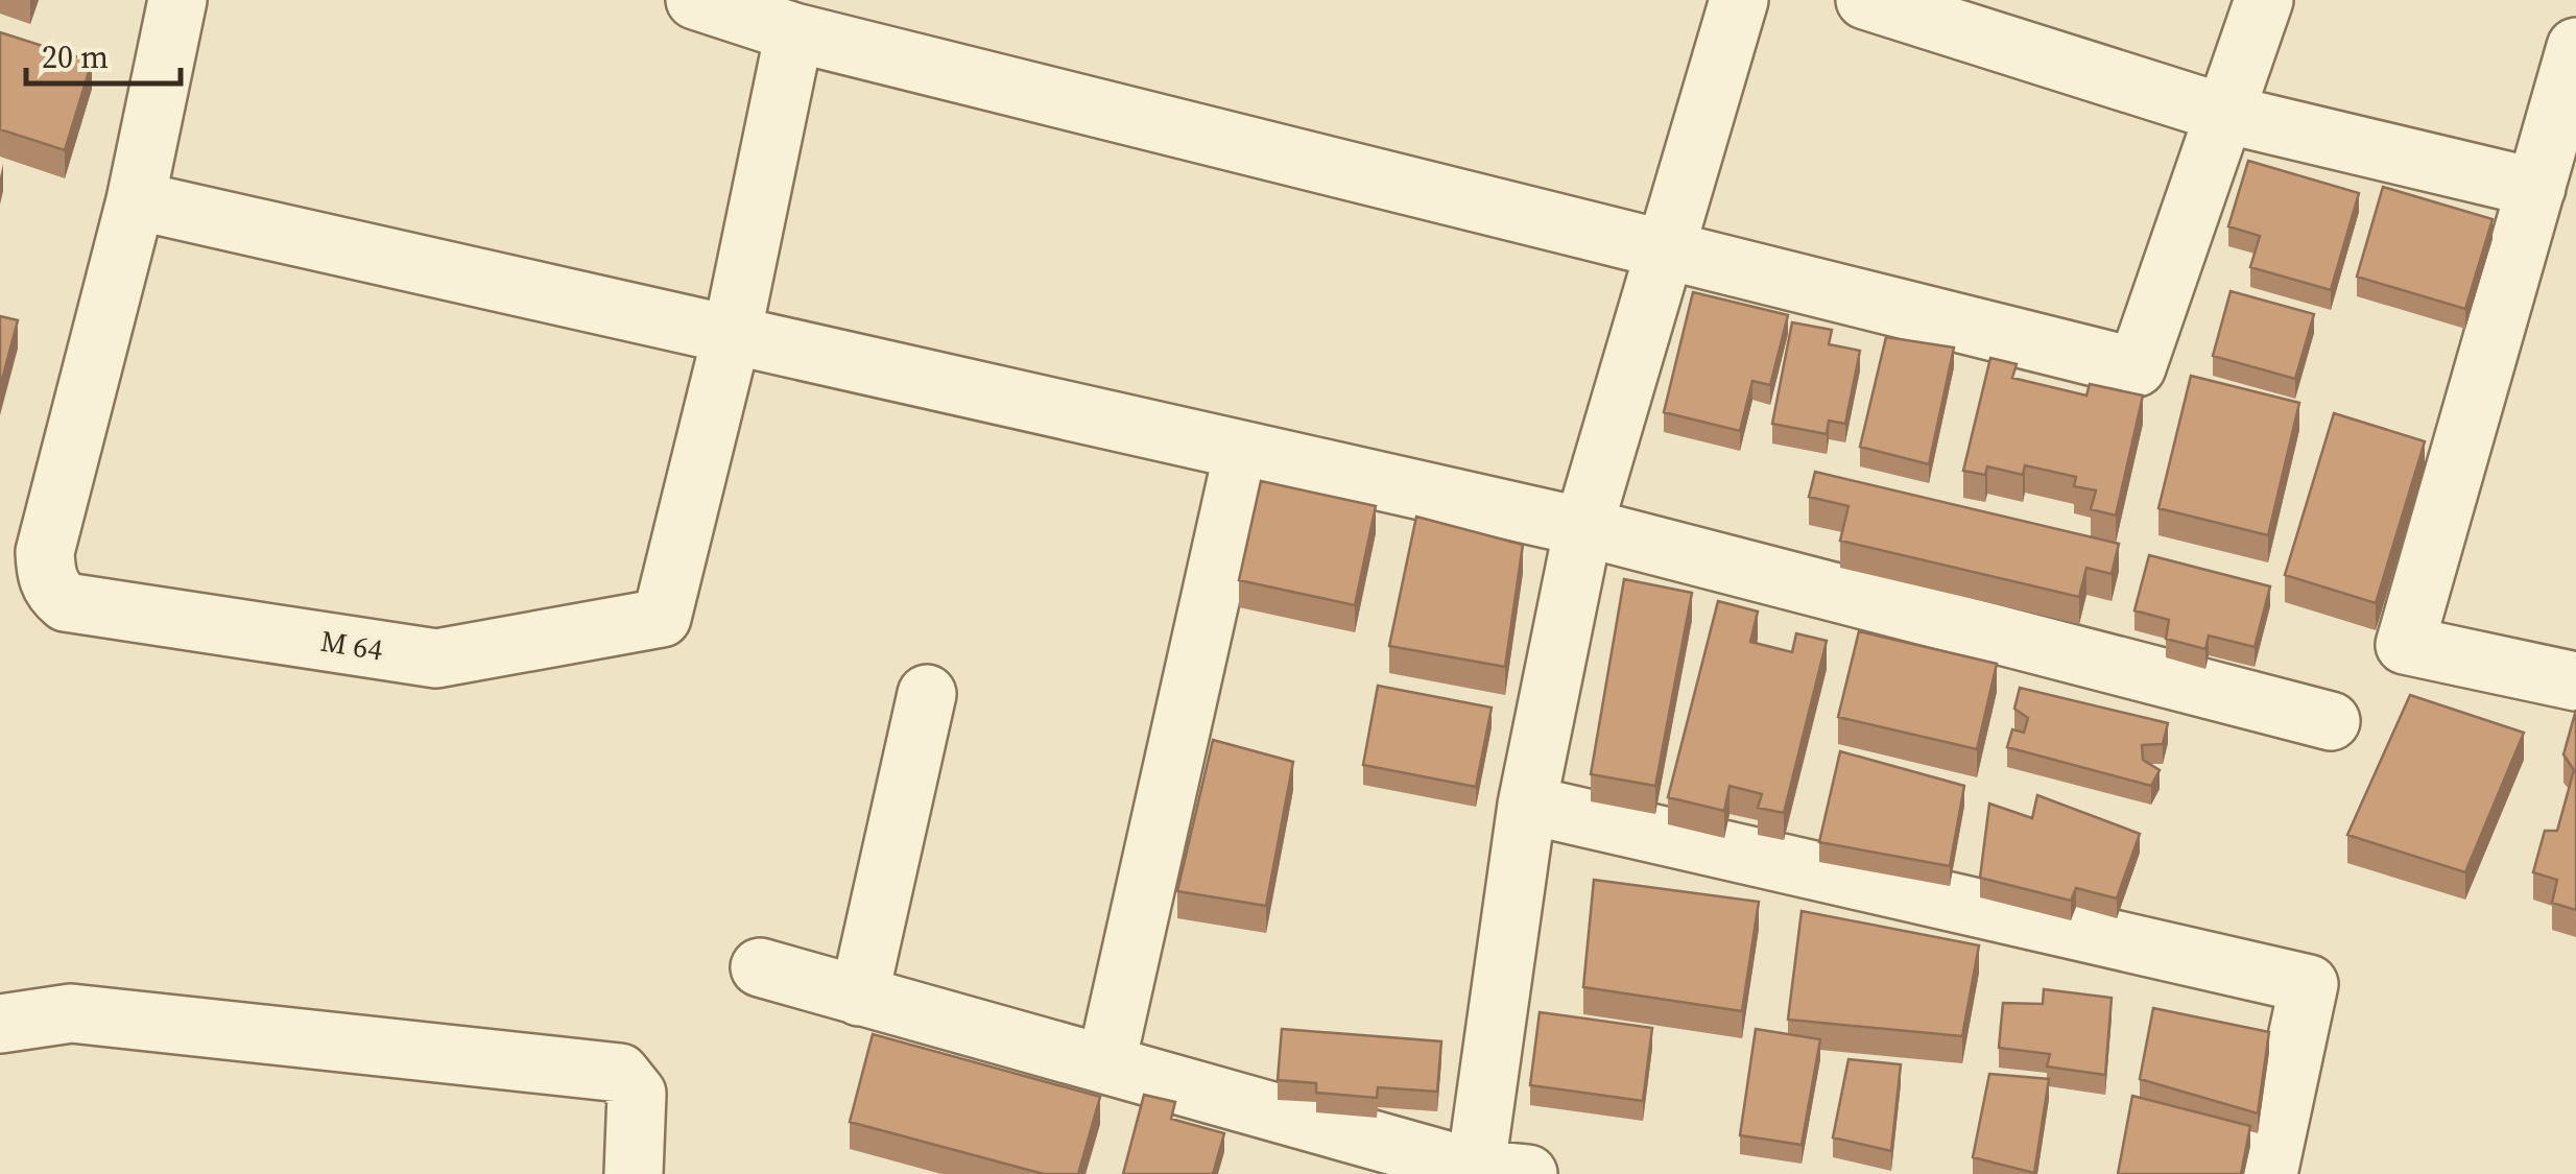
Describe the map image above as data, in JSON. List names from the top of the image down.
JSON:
{
  "streets": {
    "street": ["M 64"]
  },
  "scale_bar": "20 m"
}
